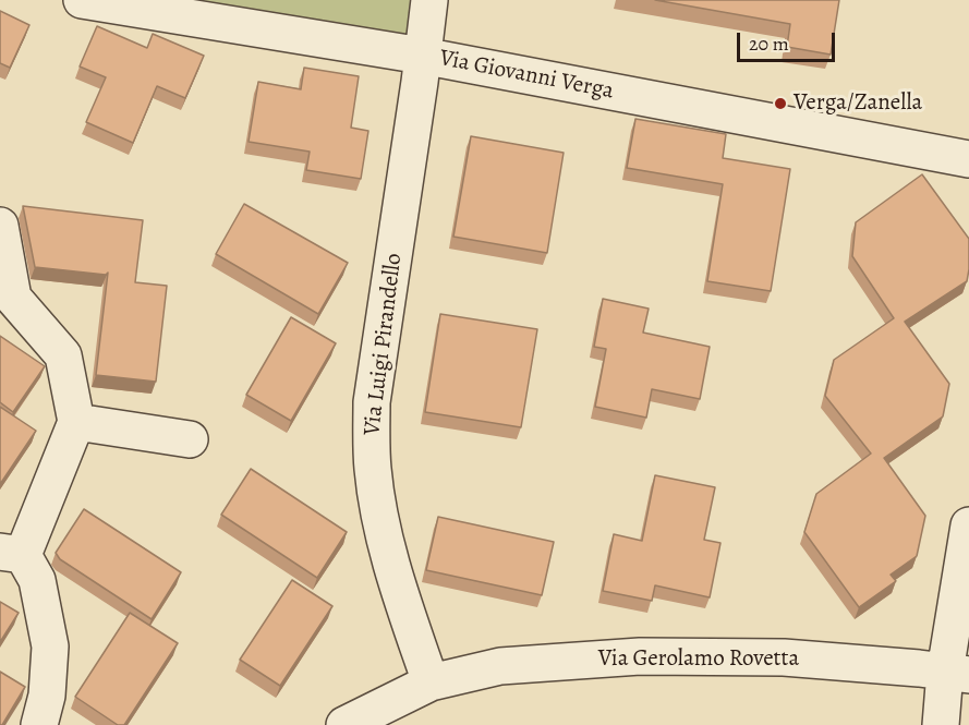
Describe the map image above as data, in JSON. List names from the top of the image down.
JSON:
{
  "streets": {
    "street": ["Via Giovanni Verga", "Via Luigi Pirandello", "Via Gerolamo Rovetta"]
  },
  "crossings": [
    ["Via Giovanni Verga", "Via Luigi Pirandello"],
    ["Via Luigi Pirandello", "Via Gerolamo Rovetta"]
  ],
  "places": ["Verga/Zanella"],
  "scale_bar": "20 m"
}
